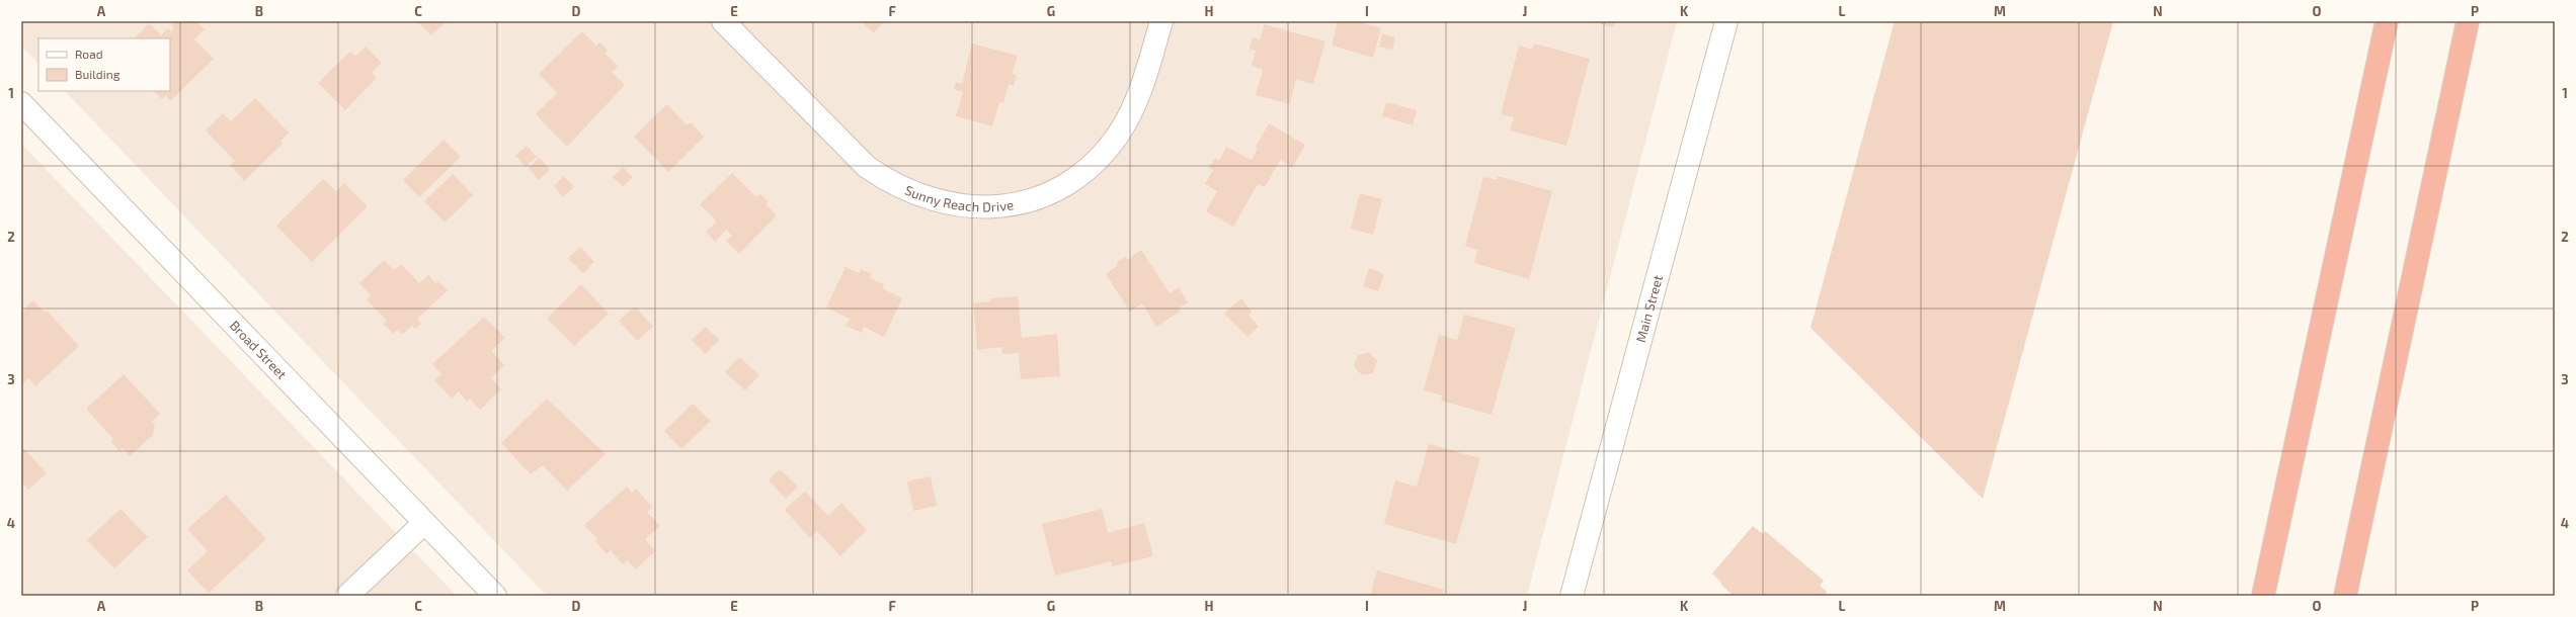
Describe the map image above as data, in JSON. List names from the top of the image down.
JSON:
{
  "streets": {
    "street": ["Sunny Reach Drive", "Main Street", "Broad Street"]
  },
  "legend": ["Road", "Building"],
  "grid": {
    "columns": [
      "A",
      "B",
      "C",
      "D",
      "E",
      "F",
      "G",
      "H",
      "I",
      "J",
      "K",
      "L",
      "M",
      "N",
      "O",
      "P"
    ],
    "rows": [
      "1",
      "2",
      "3",
      "4"
    ]
  }
}
